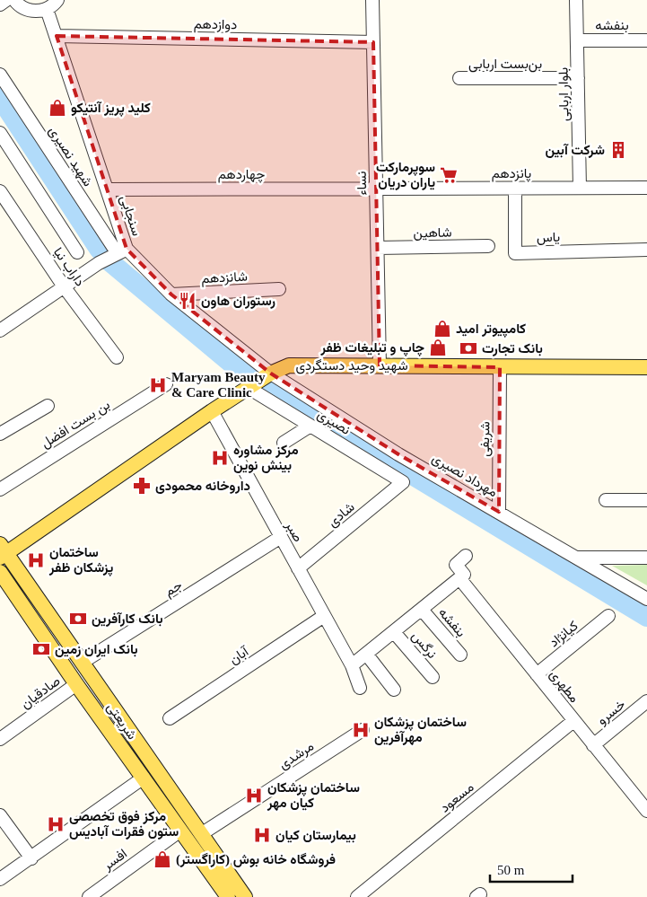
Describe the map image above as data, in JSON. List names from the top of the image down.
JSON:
{
  "streets": {
    "main road": ["شهید وحید دستگردی", "شریعتی"],
    "street": [
      "دوازدهم",
      "بنفشه",
      "بن‌بست اربابی",
      "بلوار اربابی",
      "شهید نصیری",
      "پانزدهم",
      "چهاردهم",
      "نساء",
      "سنجابی",
      "شاهین",
      "یاس",
      "داراب نیا",
      "شانزدهم",
      "نصیری",
      "بن بست افضل",
      "شریفی",
      "مهرداد نصیری",
      "شادی",
      "صبر",
      "جم",
      "کیانژاد",
      "نرگس",
      "آبان",
      "مطهری",
      "صادقیان",
      "خسرو",
      "مرشدی",
      "مسعود",
      "افسر"
    ]
  },
  "crossings": [
    ["دوازدهم", "نساء"],
    ["دوازدهم", "سنجابی"],
    ["بنفشه", "بلوار اربابی"],
    ["بن‌بست اربابی", "بلوار اربابی"],
    ["بلوار اربابی", "پانزدهم"],
    ["شهید نصیری", "سنجابی"],
    ["پانزدهم", "چهاردهم"],
    ["پانزدهم", "نساء"],
    ["پانزدهم", "یاس"],
    ["چهاردهم", "نساء"],
    ["چهاردهم", "سنجابی"],
    ["نساء", "شاهین"],
    ["نساء", "شهید وحید دستگردی"],
    ["سنجابی", "شانزدهم"],
    ["سنجابی", "شهید وحید دستگردی"],
    ["سنجابی", "نصیری"],
    ["سنجابی", "مهرداد نصیری"],
    ["شهید وحید دستگردی", "نصیری"],
    ["شهید وحید دستگردی", "شریفی"],
    ["شهید وحید دستگردی", "مهرداد نصیری"],
    ["شهید وحید دستگردی", "صبر"],
    ["شهید وحید دستگردی", "شریعتی"],
    ["نصیری", "مهرداد نصیری"],
    ["نصیری", "شادی"],
    ["شریفی", "مهرداد نصیری"],
    ["شادی", "صبر"],
    ["صبر", "جم"],
    ["صبر", "آبان"],
    ["جم", "شریعتی"],
    ["کیانژاد", "مطهری"],
    ["مطهری", "خسرو"],
    ["مطهری", "مسعود"],
    ["صادقیان", "شریعتی"],
    ["شریعتی", "مرشدی"],
    ["شریعتی", "افسر"]
  ],
  "places": {
    "shop": [
      "کلید پریز آنتیکو",
      "کامپیوتر امید",
      "چاپ و تبلیغات ظفر",
      "فروشگاه خانه بوش (کاراگستر)"
    ],
    "building": ["شرکت آبین"],
    "supermarket": ["سوپرمارکت یاران دریان"],
    "restaurant": ["رستوران هاون"],
    "bank": ["بانک تجارت", "بانک کارآفرین", "بانک ایران زمین"],
    "hospital": [
      "Maryam Beauty & Care Clinic",
      "مرکز مشاوره بینش نوین",
      "ساختمان پزشکان ظفر",
      "ساختمان پزشکان مهرآفرین",
      "ساختمان پزشکان کیان مهر",
      "مرکز فوق تخصصی ستون فقرات آبادیس",
      "بیمارستان کیان"
    ],
    "pharmacy": ["داروخانه محمودی"]
  },
  "scale_bar": "50 m"
}
